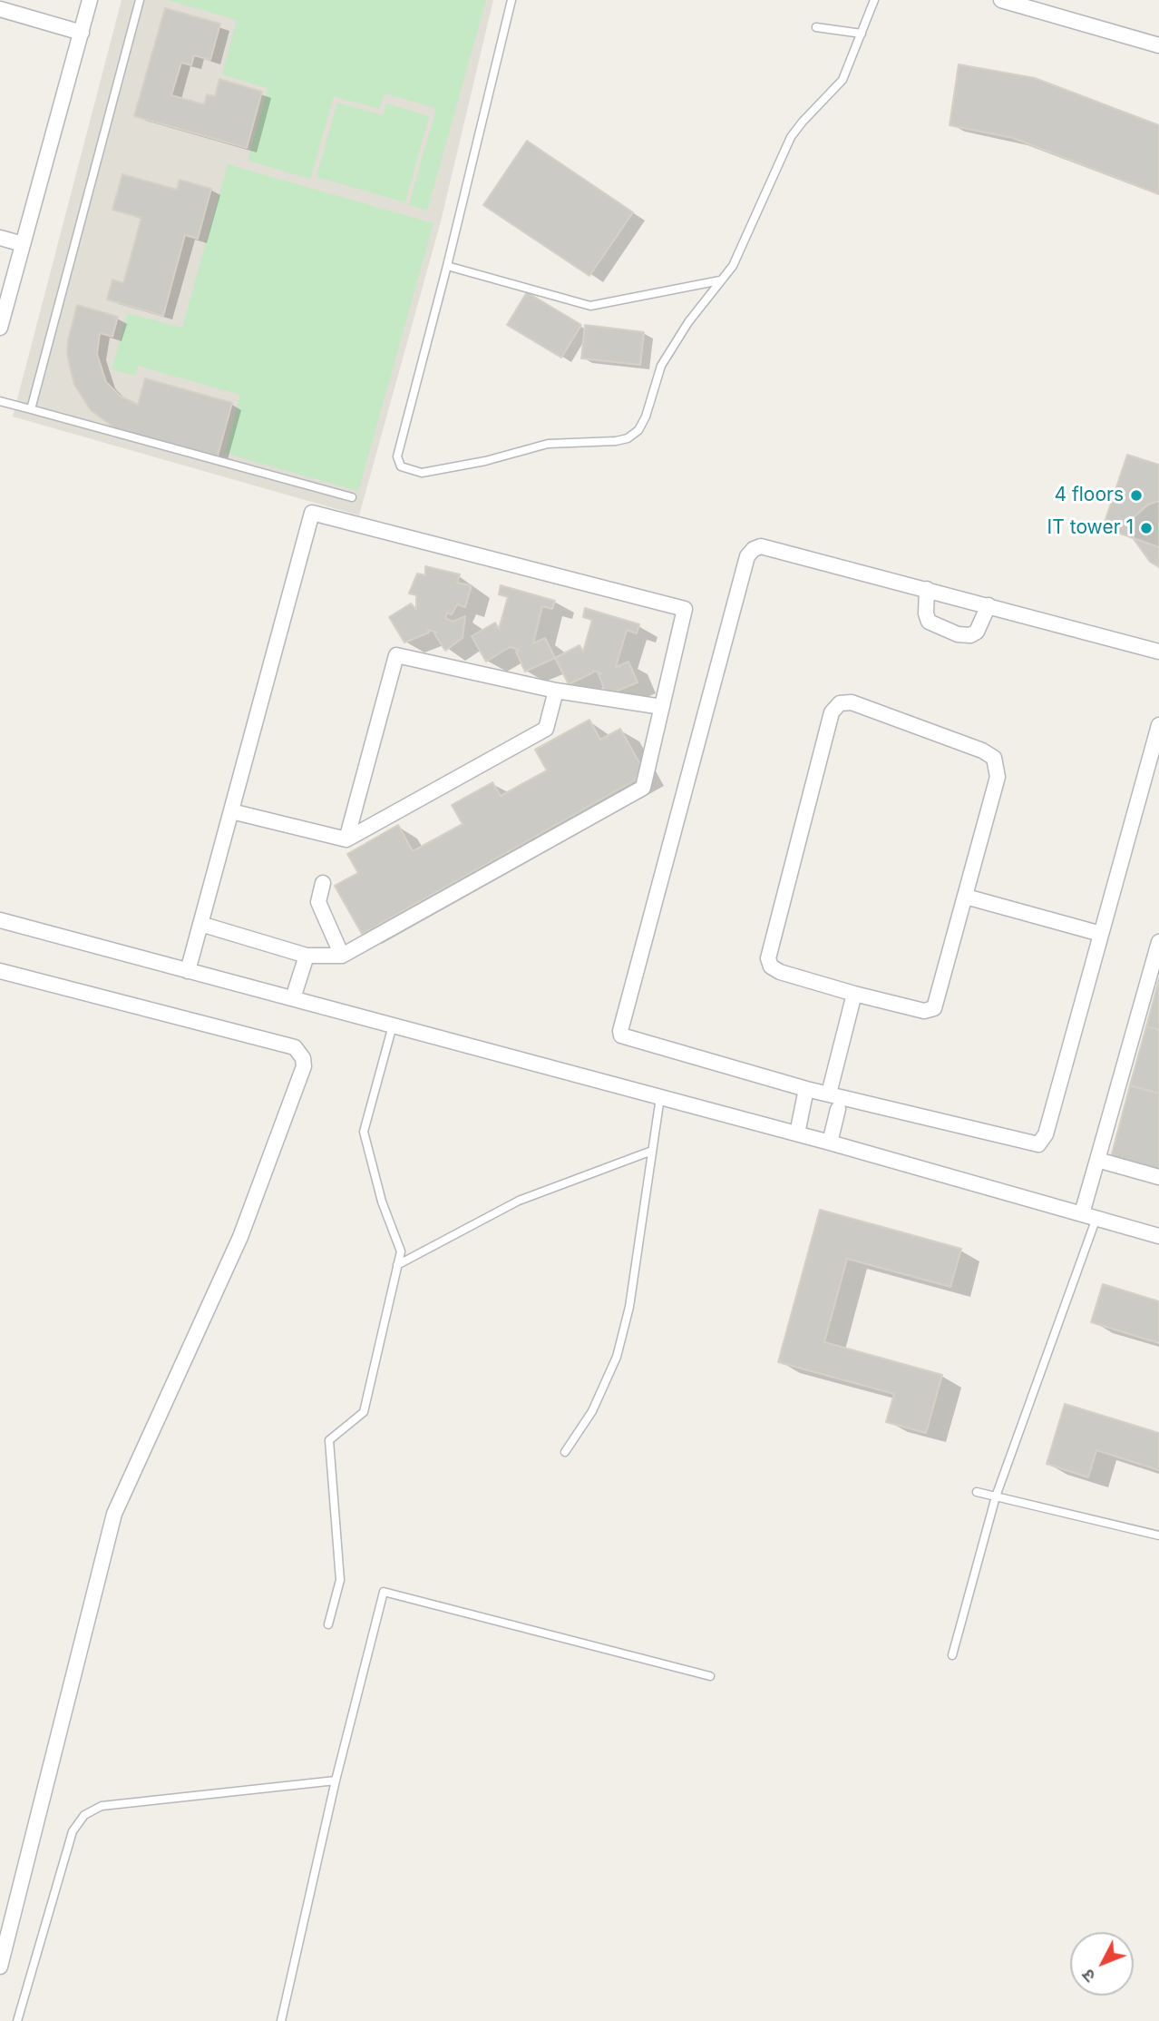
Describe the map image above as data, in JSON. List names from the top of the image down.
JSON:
{
  "places": ["4 floors", "IT tower 1"],
  "north": "bottom left"
}
